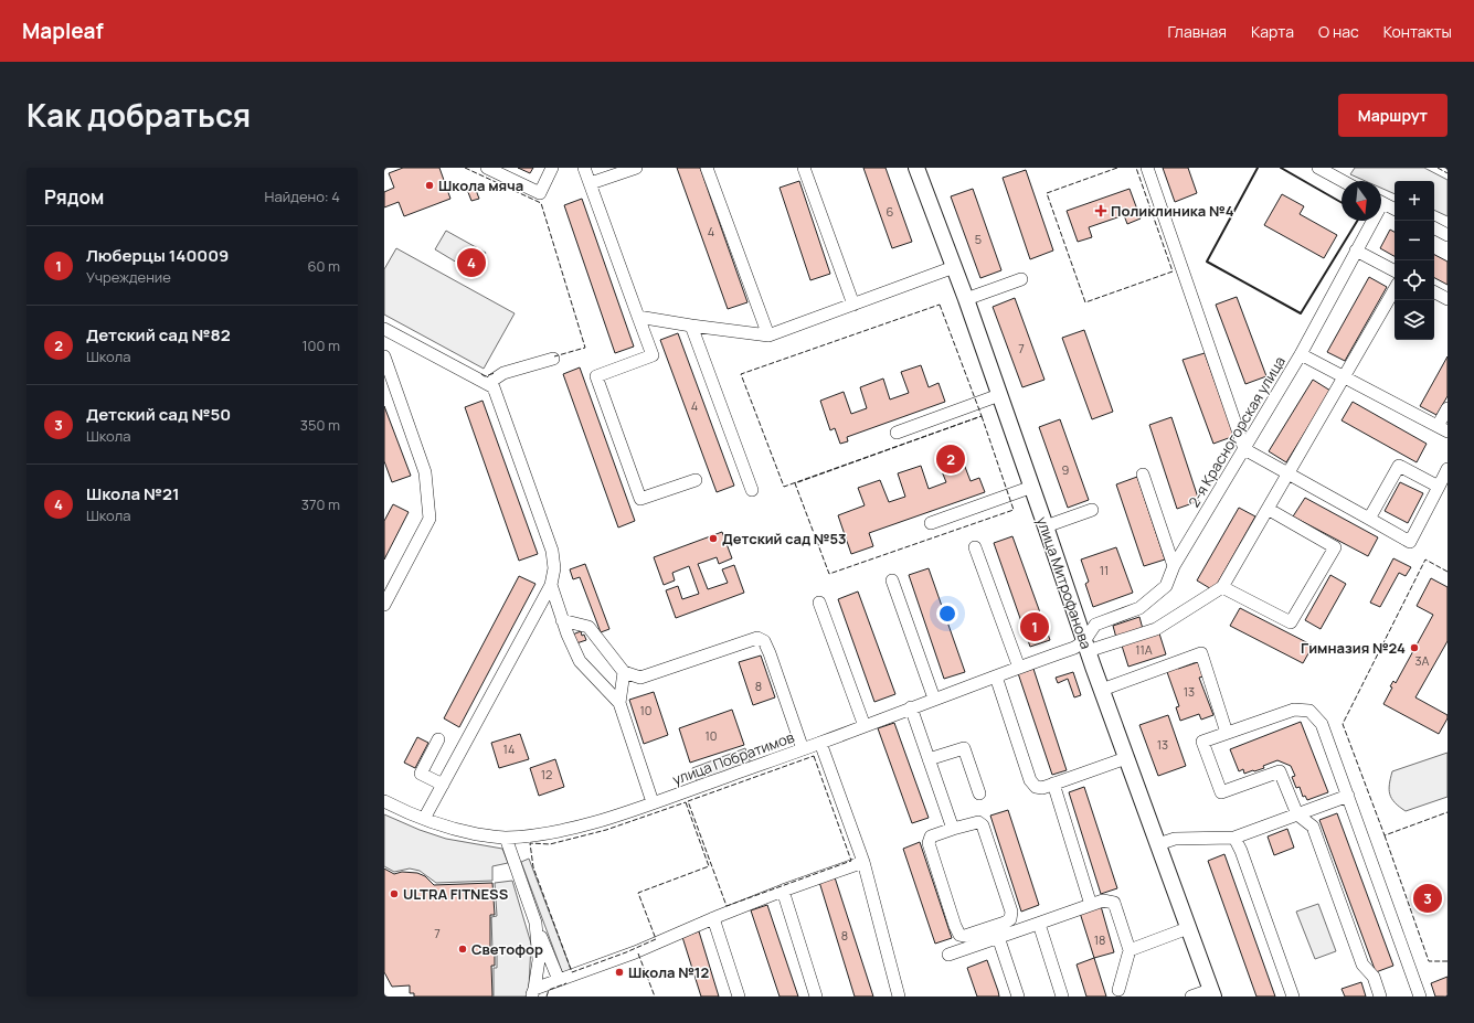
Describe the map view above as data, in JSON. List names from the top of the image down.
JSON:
{
  "streets": {
    "main road": ["улица Митрофанова"],
    "street": ["2-я Красногорская улица", "улица Побратимов"]
  },
  "crossings": [
    ["2-я Красногорская улица", "улица Митрофанова"],
    ["2-я Красногорская улица", "улица Побратимов"],
    ["улица Митрофанова", "улица Побратимов"]
  ],
  "places": {
    "other": [
      "Школа мяча",
      "Детский сад №53",
      "Гимназия №24",
      "ULTRA FITNESS",
      "Светофор",
      "Школа №12"
    ],
    "health": ["Поликлиника №4"]
  },
  "house_numbers": [
    "6",
    "4",
    "5",
    "7",
    "4",
    "9",
    "11",
    "11А",
    "3А",
    "8",
    "13",
    "10",
    "10",
    "13",
    "14",
    "12",
    "7",
    "8",
    "18"
  ],
  "north": "bottom",
  "page": {
    "header": "Mapleaf",
    "nav": [
      "Главная",
      "Карта",
      "О нас",
      "Контакты"
    ],
    "title": "Как добраться",
    "buttons": "Маршрут",
    "heading": ["Рядом", "Найдено: 4"],
    "map_buttons": ["+", "−"],
    "list": [
      {
        "mark": "1",
        "name": "Люберцы 140009",
        "note": "Учреждение",
        "value": "60 m"
      },
      {
        "mark": "2",
        "name": "Детский сад №82",
        "note": "Школа",
        "value": "100 m"
      },
      {
        "mark": "3",
        "name": "Детский сад №50",
        "note": "Школа",
        "value": "350 m"
      },
      {
        "mark": "4",
        "name": "Школа №21",
        "note": "Школа",
        "value": "370 m"
      }
    ],
    "pins": [
      "4",
      "2",
      "1",
      "3"
    ]
  }
}
